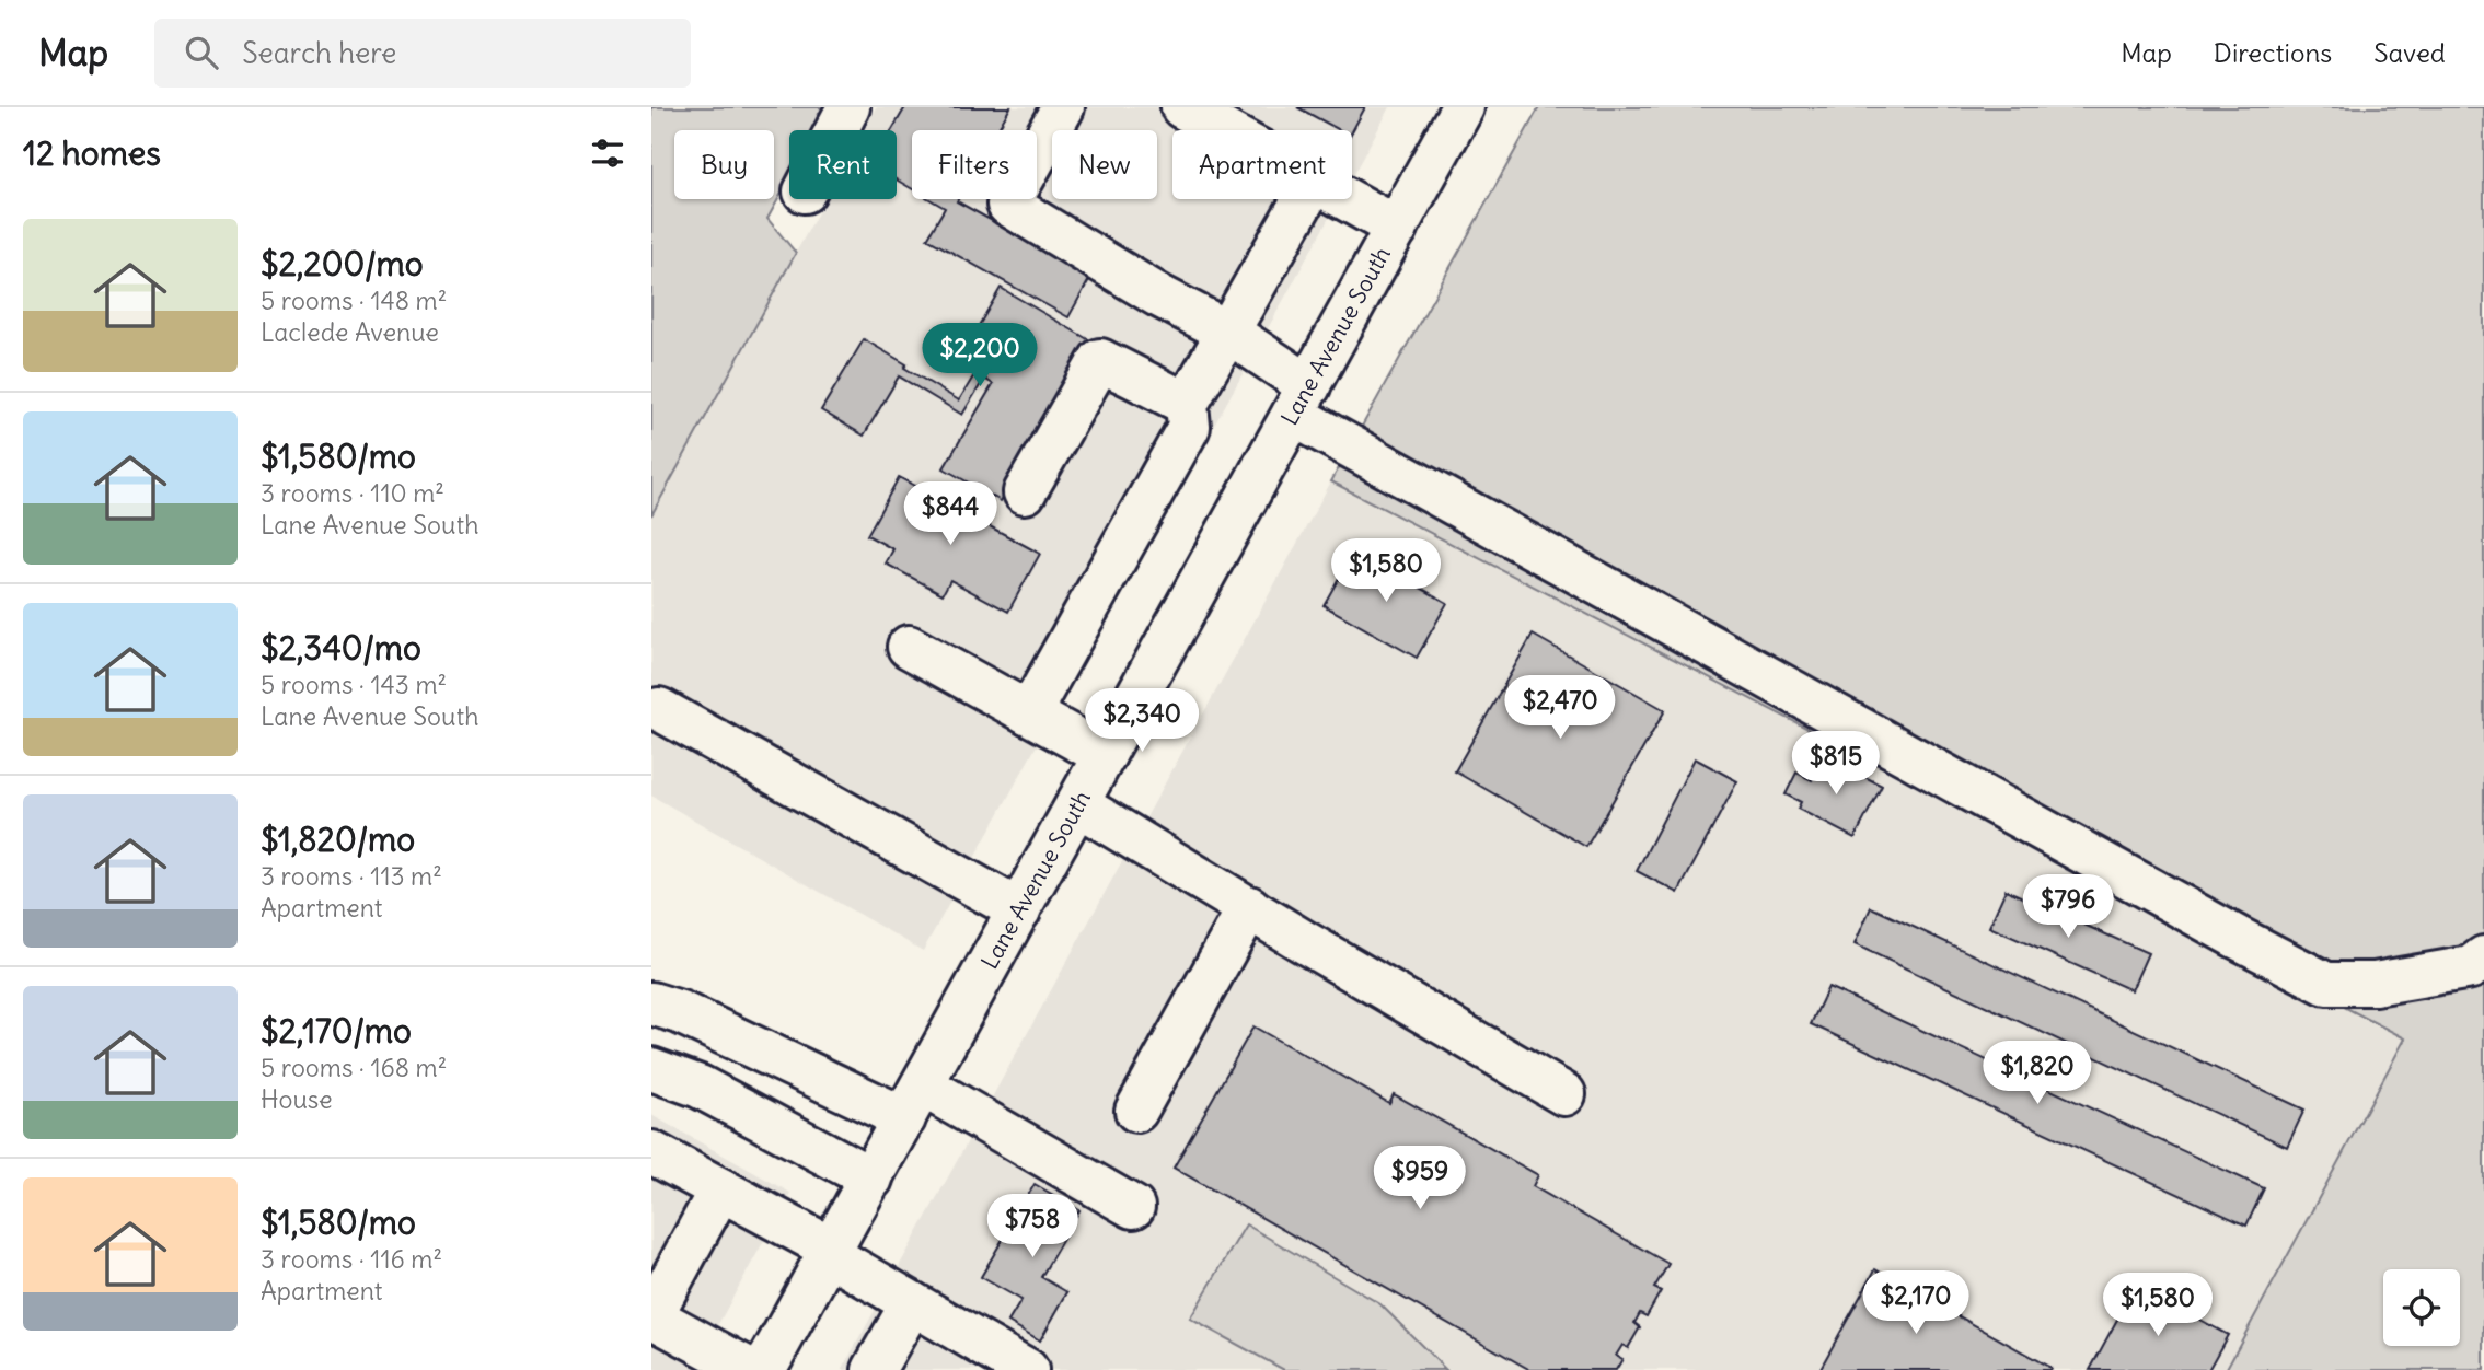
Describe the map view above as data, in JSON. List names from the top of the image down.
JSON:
{
  "streets": {
    "main road": ["Lane Avenue South"]
  },
  "page": {
    "header": "Map",
    "search": "Search here",
    "nav": ["Map", "Directions", "Saved"],
    "heading": "12 homes",
    "chip": [
      "Buy",
      "Rent",
      "Filters",
      "New",
      "Apartment"
    ],
    "list": [
      {
        "name": "$2,200/mo",
        "note": "5 rooms · 148 m² · Laclede Avenue"
      },
      {
        "name": "$1,580/mo",
        "note": "3 rooms · 110 m² · Lane Avenue South"
      },
      {
        "name": "$2,340/mo",
        "note": "5 rooms · 143 m² · Lane Avenue South"
      },
      {
        "name": "$1,820/mo",
        "note": "3 rooms · 113 m² · Apartment"
      },
      {
        "name": "$2,170/mo",
        "note": "5 rooms · 168 m² · House"
      },
      {
        "name": "$1,580/mo",
        "note": "3 rooms · 116 m² · Apartment"
      }
    ],
    "price": [
      "$2,200",
      "$844",
      "$1,580",
      "$2,470",
      "$2,340",
      "$815",
      "$796",
      "$1,820",
      "$959",
      "$758",
      "$2,170",
      "$1,580"
    ]
  }
}
